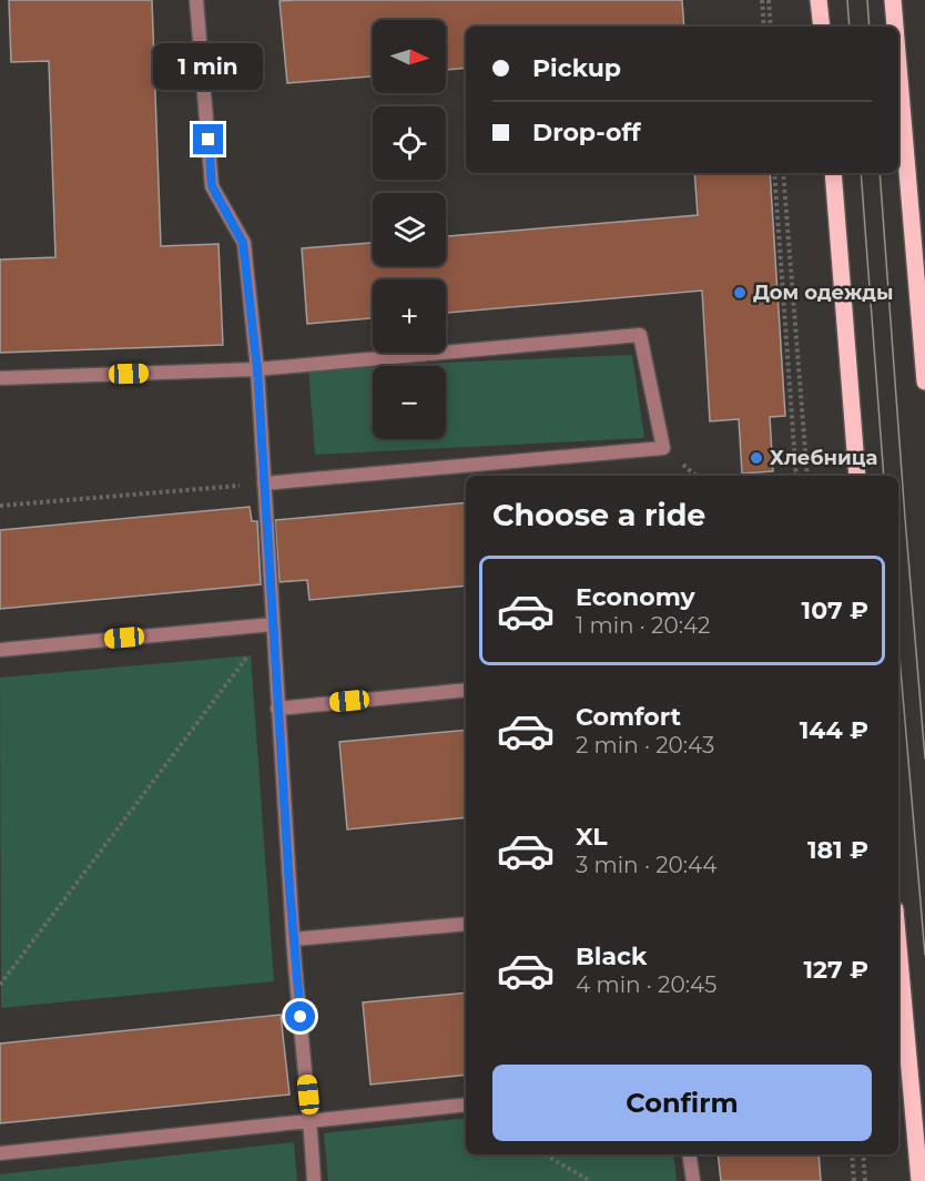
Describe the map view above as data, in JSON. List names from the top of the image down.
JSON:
{
  "places": ["Дом одежды", "Хлебница"],
  "north": "right",
  "page": {
    "map_buttons": ["+", "−"],
    "banner": ["Pickup", "Drop-off"],
    "bubble": "1 min",
    "heading": "Choose a ride",
    "list": [
      {
        "name": "Economy",
        "note": "1 min · 20:42",
        "value": "107 ₽"
      },
      {
        "name": "Comfort",
        "note": "2 min · 20:43",
        "value": "144 ₽"
      },
      {
        "name": "XL",
        "note": "3 min · 20:44",
        "value": "181 ₽"
      },
      {
        "name": "Black",
        "note": "4 min · 20:45",
        "value": "127 ₽"
      }
    ],
    "buttons": "Confirm"
  }
}
